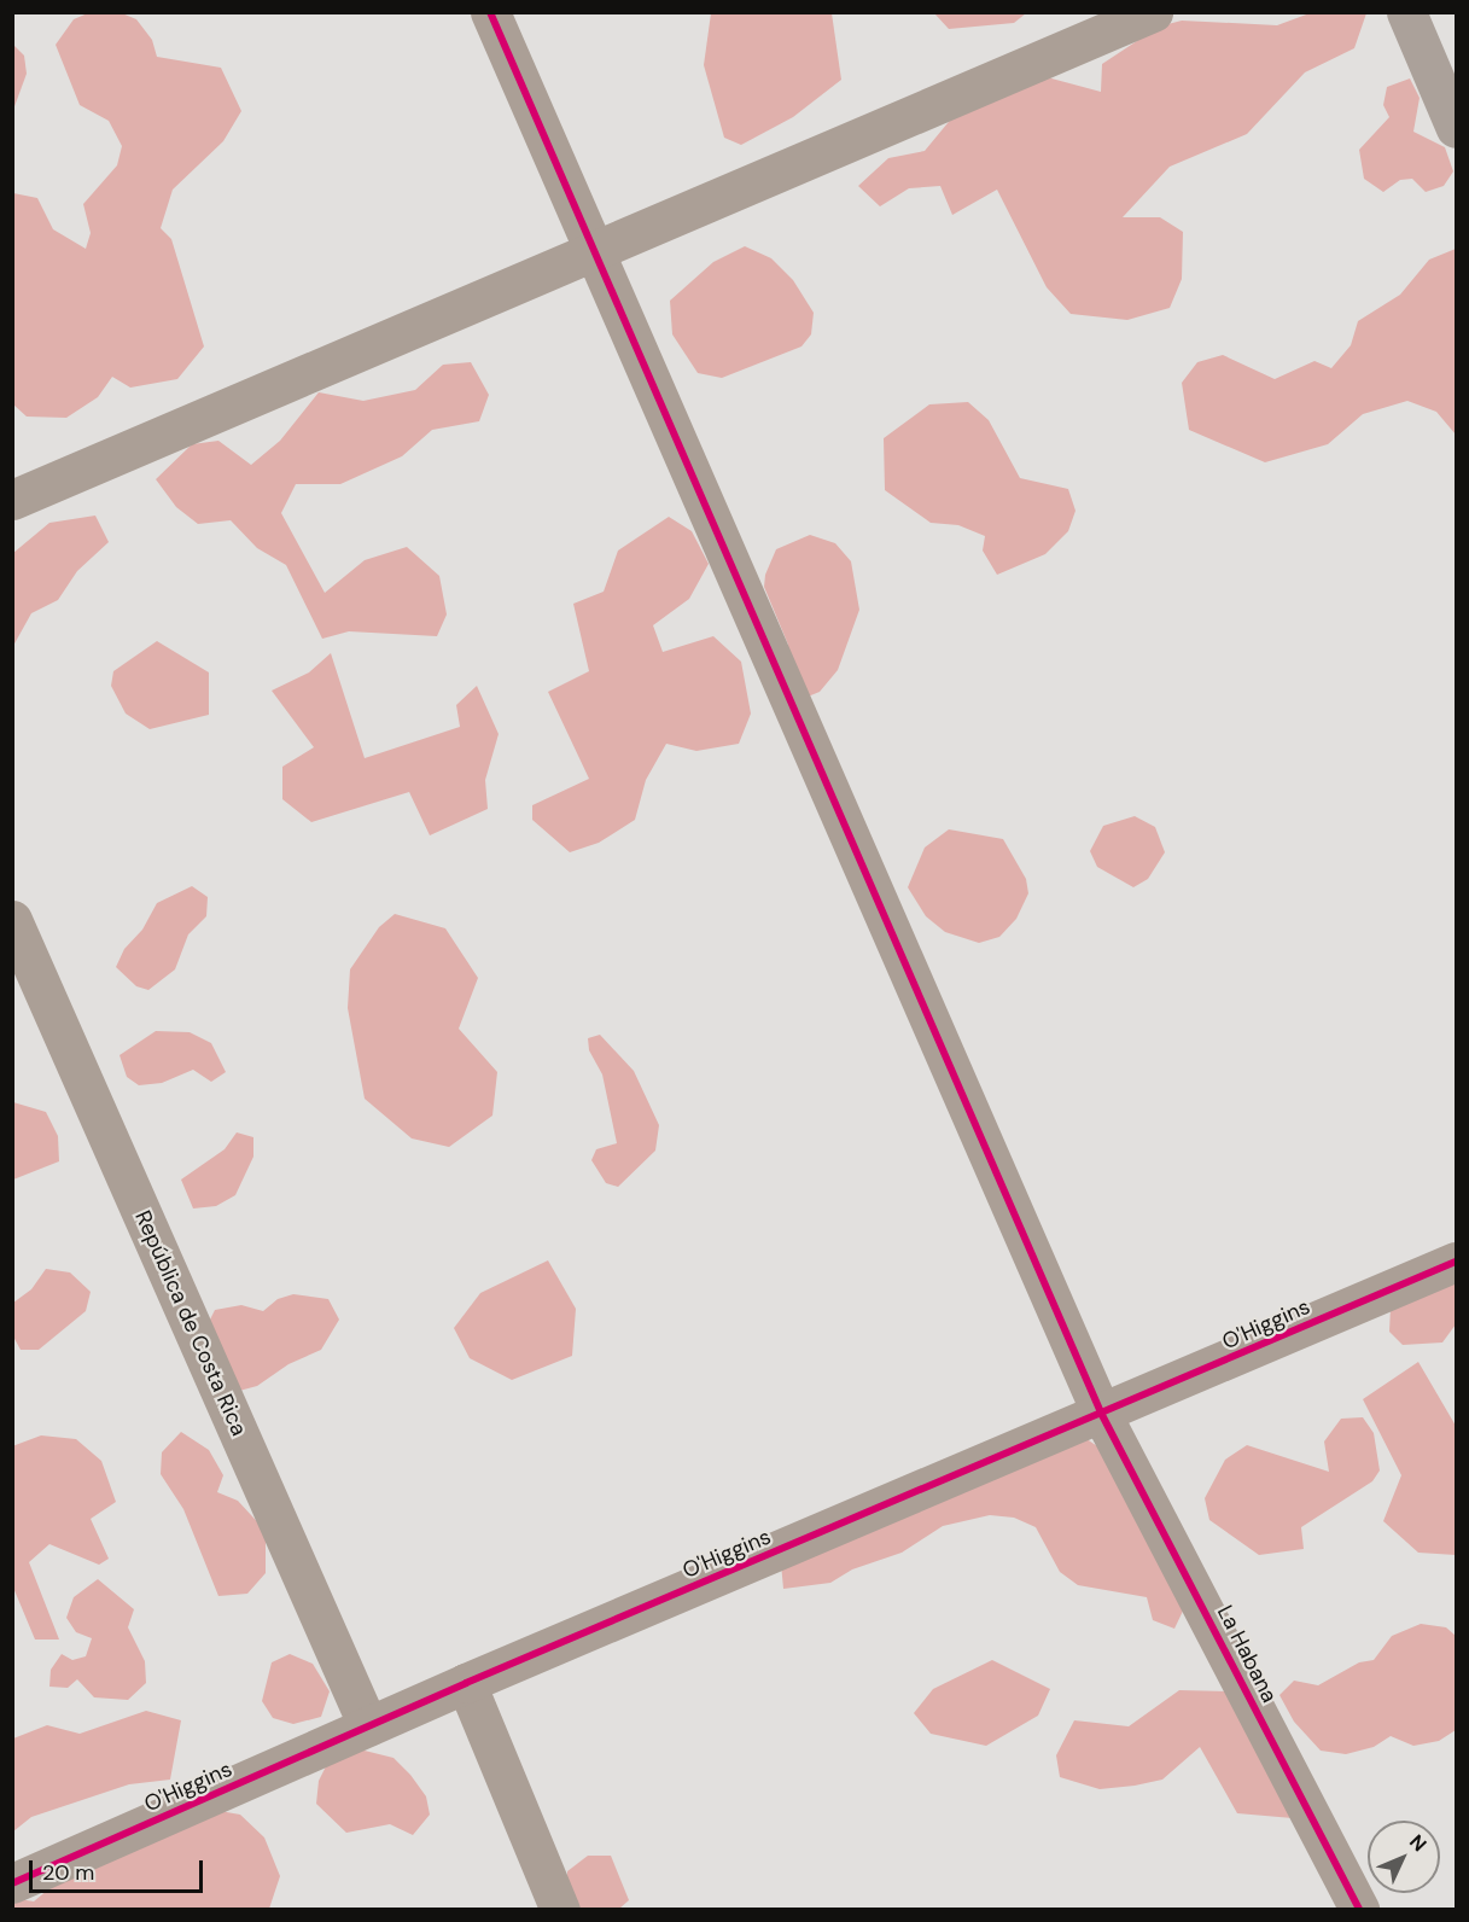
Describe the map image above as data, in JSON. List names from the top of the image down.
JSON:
{
  "streets": {
    "street": ["República de Costa Rica", "O'Higgins", "La Habana"]
  },
  "crossings": [
    ["República de Costa Rica", "O'Higgins"],
    ["O'Higgins", "La Habana"]
  ],
  "scale_bar": "20 m",
  "north": "top right"
}
